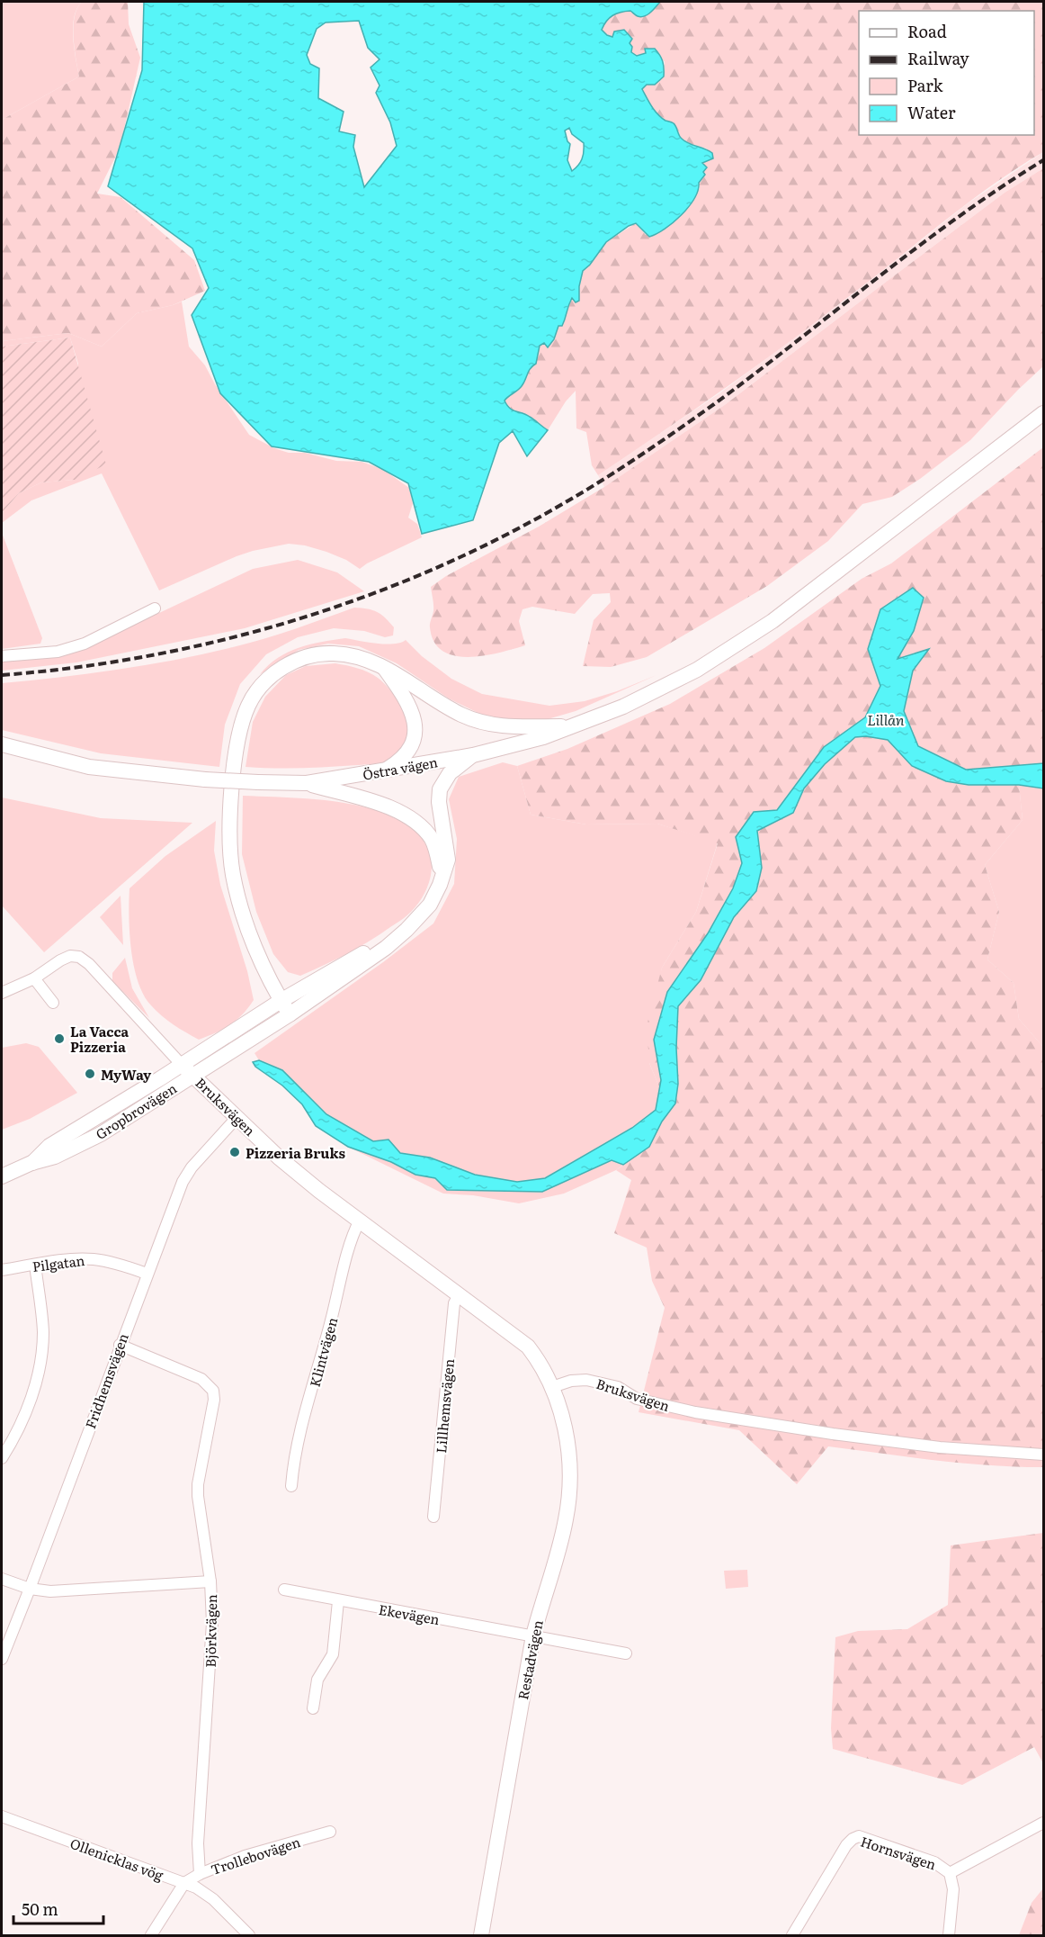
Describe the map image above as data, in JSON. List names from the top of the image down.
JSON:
{
  "streets": {
    "street": [
      "Östra vägen",
      "Bruksvägen",
      "Gropbrovägen",
      "Pilgatan",
      "Klintvägen",
      "Fridhemsvägen",
      "Lillhemsvägen",
      "Ekevägen",
      "Björkvägen",
      "Restadvägen",
      "Hornsvägen",
      "Trollebovägen",
      "Ollenicklas vög"
    ]
  },
  "crossings": [
    ["Bruksvägen", "Gropbrovägen"],
    ["Bruksvägen", "Klintvägen"],
    ["Bruksvägen", "Fridhemsvägen"],
    ["Bruksvägen", "Lillhemsvägen"],
    ["Bruksvägen", "Restadvägen"],
    ["Pilgatan", "Fridhemsvägen"],
    ["Fridhemsvägen", "Björkvägen"],
    ["Ekevägen", "Restadvägen"],
    ["Björkvägen", "Trollebovägen"],
    ["Trollebovägen", "Ollenicklas vög"]
  ],
  "water": ["Lillån"],
  "places": ["La Vacca Pizzeria", "MyWay", "Pizzeria Bruks"],
  "legend": [
    "Road",
    "Railway",
    "Park",
    "Water"
  ],
  "scale_bar": "50 m"
}
